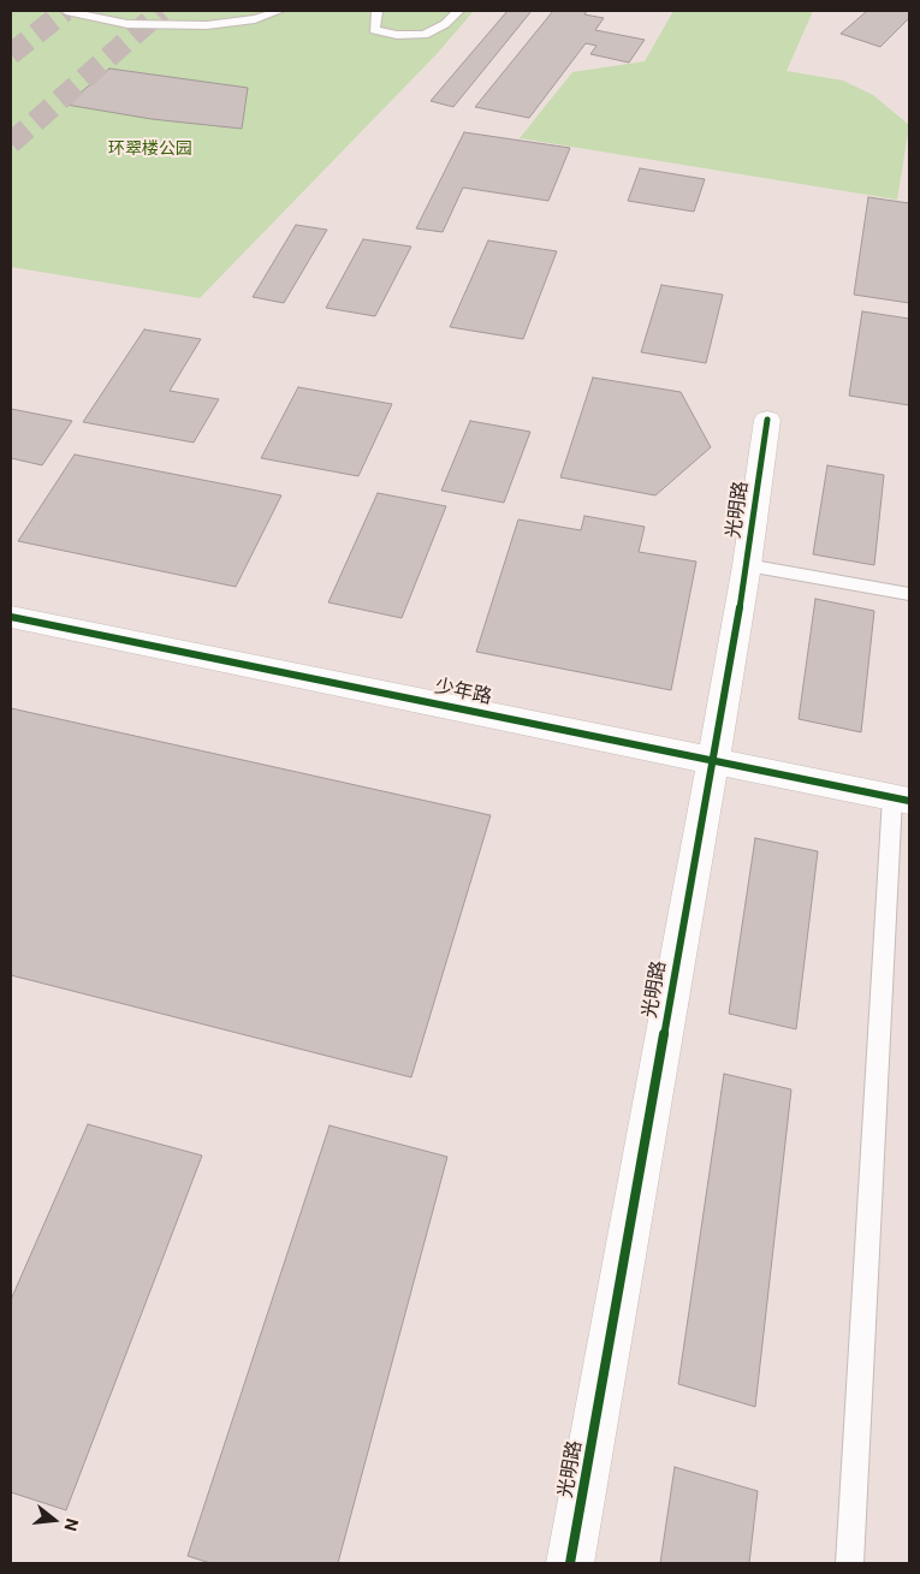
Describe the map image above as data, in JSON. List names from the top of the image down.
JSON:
{
  "streets": {
    "street": ["光明路", "少年路"]
  },
  "crossings": [
    ["光明路", "少年路"]
  ],
  "parks": ["环翠楼公园"],
  "north": "right"
}
